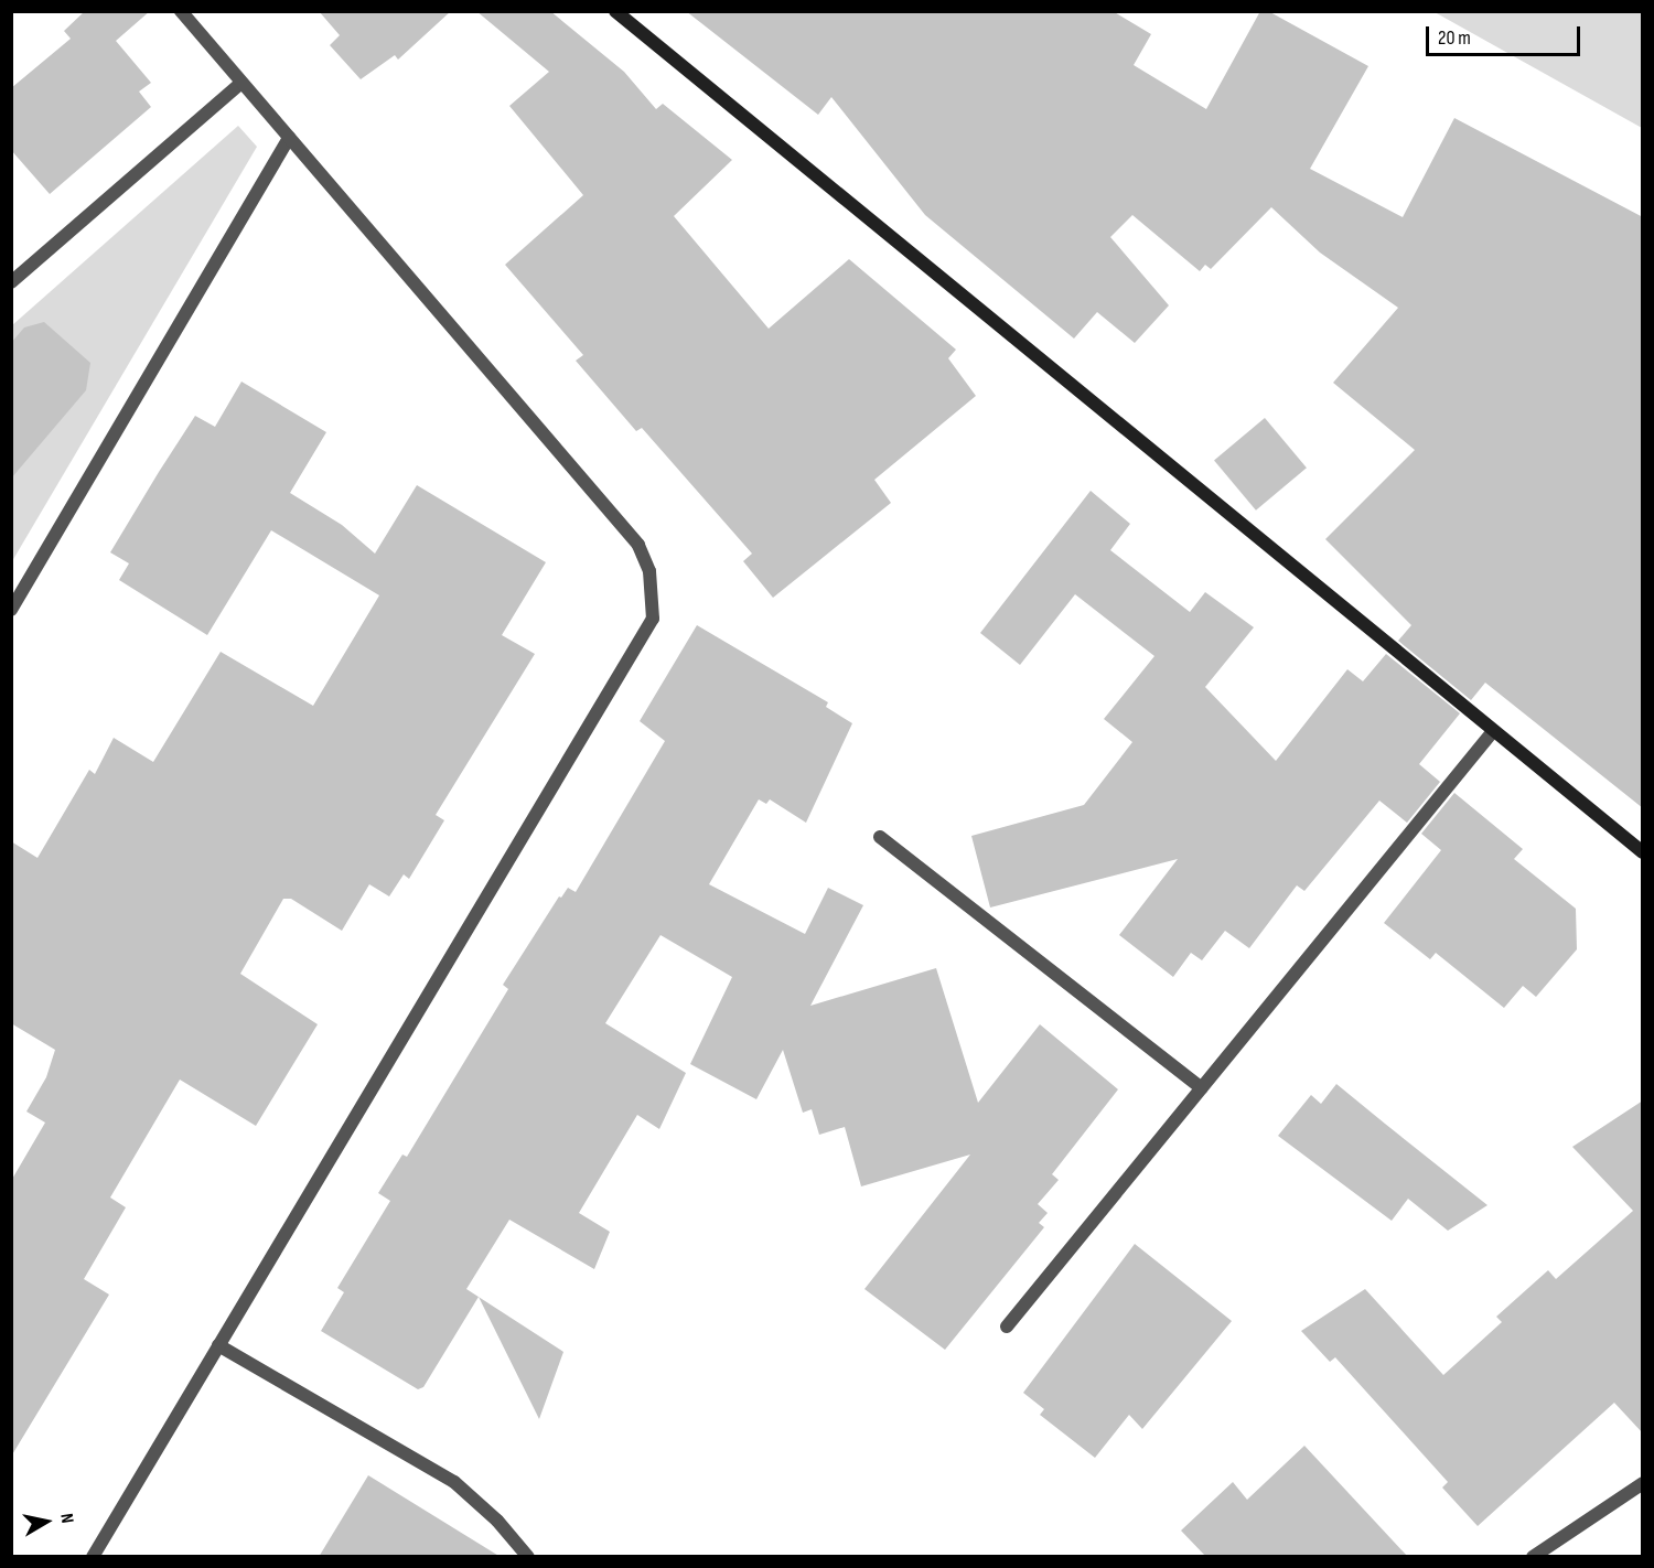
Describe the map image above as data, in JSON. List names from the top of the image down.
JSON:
{
  "scale_bar": "20 m",
  "north": "right"
}
